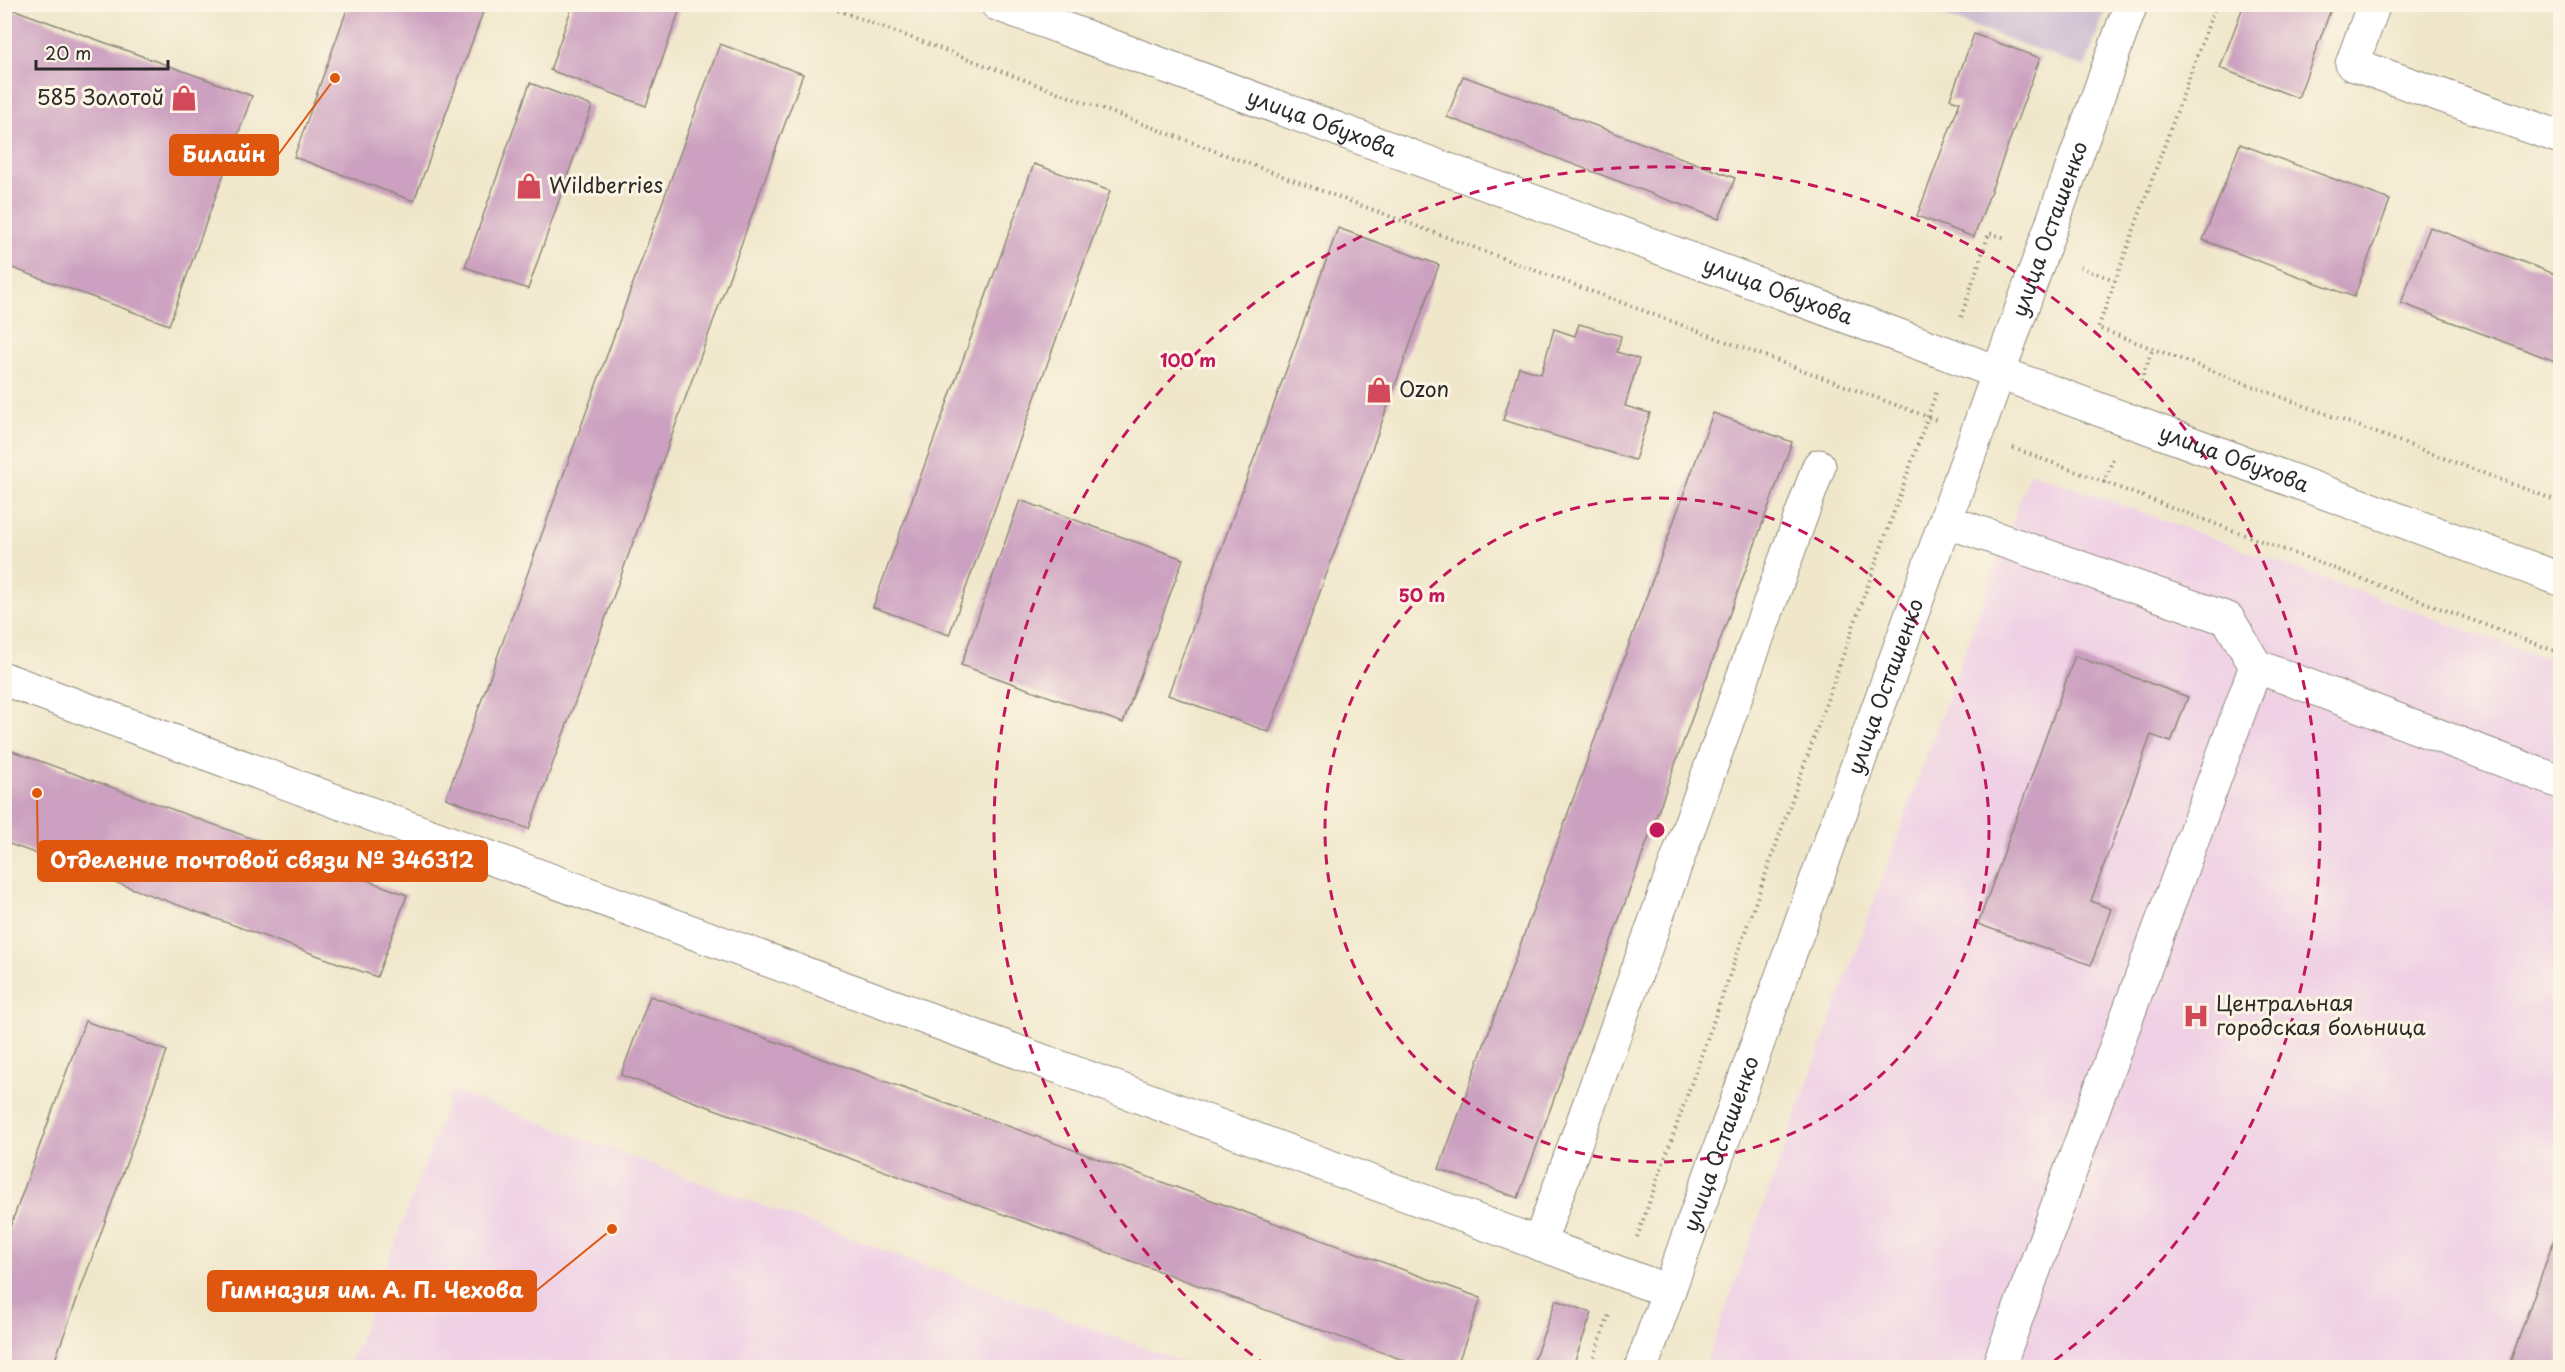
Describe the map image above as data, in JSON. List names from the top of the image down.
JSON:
{
  "streets": {
    "main road": ["улица Обухова", "улица Осташенко"]
  },
  "crossings": [
    ["улица Обухова", "улица Осташенко"]
  ],
  "places": {
    "other": ["Билайн", "Отделение почтовой связи № 346312", "Гимназия им. А. П. Чехова"],
    "shop": ["585 Золотой", "Wildberries", "Ozon"],
    "hospital": ["Центральная городская больница"]
  },
  "scale_bar": "20 m",
  "rings": ["100 m", "50 m"]
}
